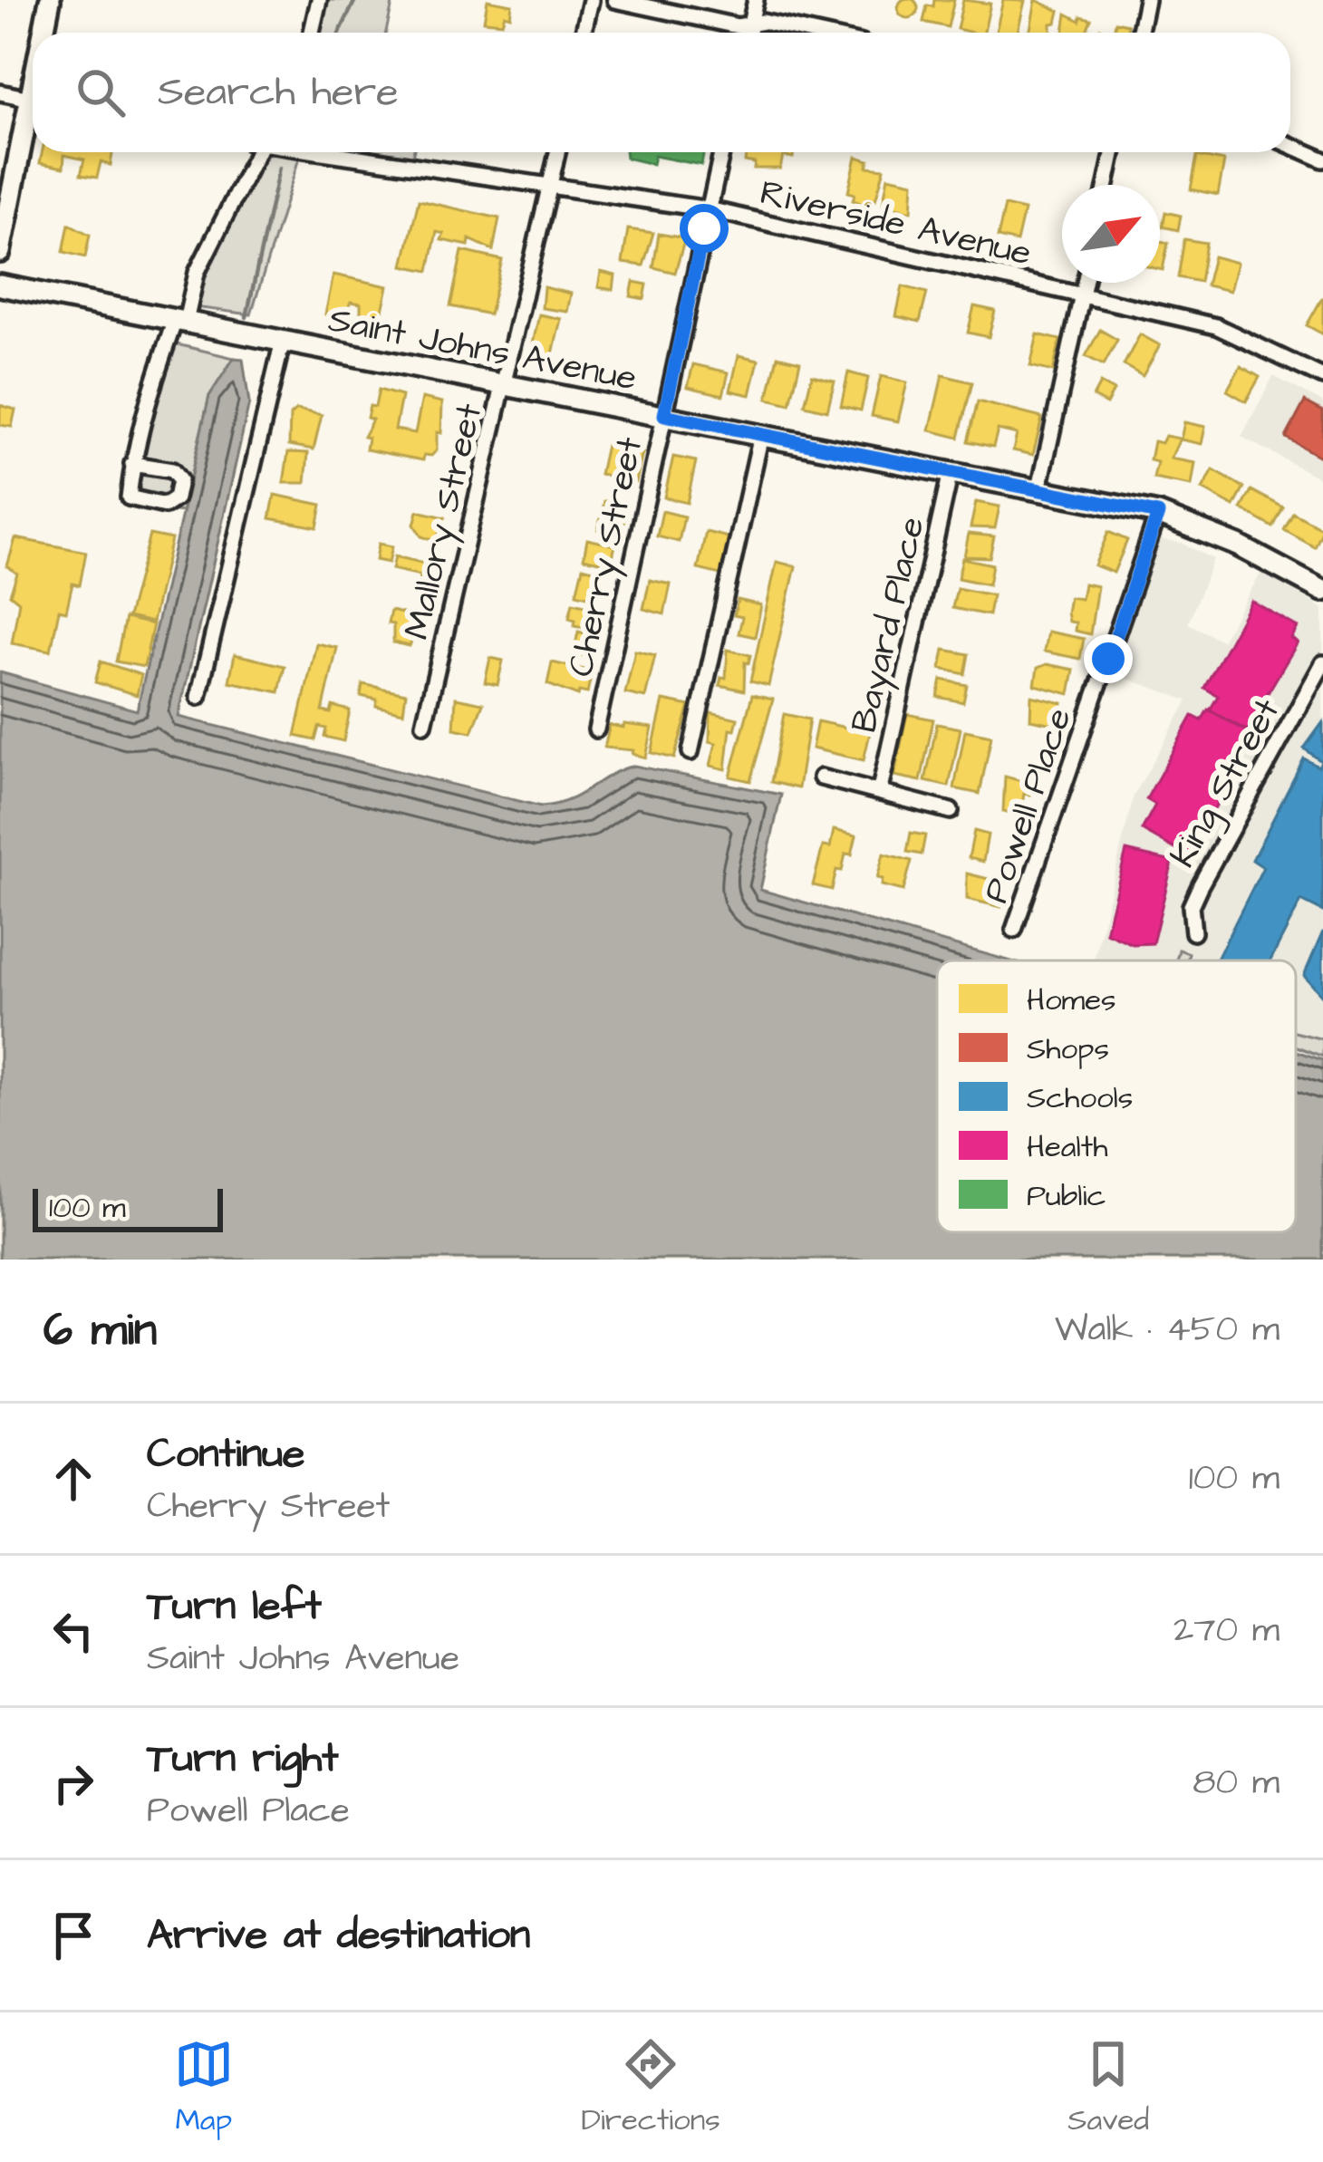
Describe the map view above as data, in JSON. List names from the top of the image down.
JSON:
{
  "streets": {
    "main road": ["Saint Johns Avenue"],
    "street": [
      "Riverside Avenue",
      "Mallory Street",
      "Cherry Street",
      "Bayard Place",
      "King Street",
      "Powell Place"
    ]
  },
  "crossings": [
    ["Riverside Avenue", "Mallory Street"],
    ["Riverside Avenue", "Cherry Street"],
    ["Saint Johns Avenue", "Mallory Street"],
    ["Saint Johns Avenue", "Cherry Street"],
    ["Saint Johns Avenue", "Bayard Place"],
    ["Saint Johns Avenue", "Powell Place"]
  ],
  "legend": [
    "Homes",
    "Shops",
    "Schools",
    "Health",
    "Public"
  ],
  "scale_bar": "100 m",
  "north": "top right",
  "page": {
    "search": "Search here",
    "scale": "100 m",
    "heading": ["6 min", "Walk · 450 m"],
    "list": [
      ["Continue", "Cherry Street", "100 m"],
      ["Turn left", "Saint Johns Avenue", "270 m"],
      ["Turn right", "Powell Place", "80 m"],
      "Arrive at destination"
    ],
    "nav": ["Map", "Directions", "Saved"]
  }
}
